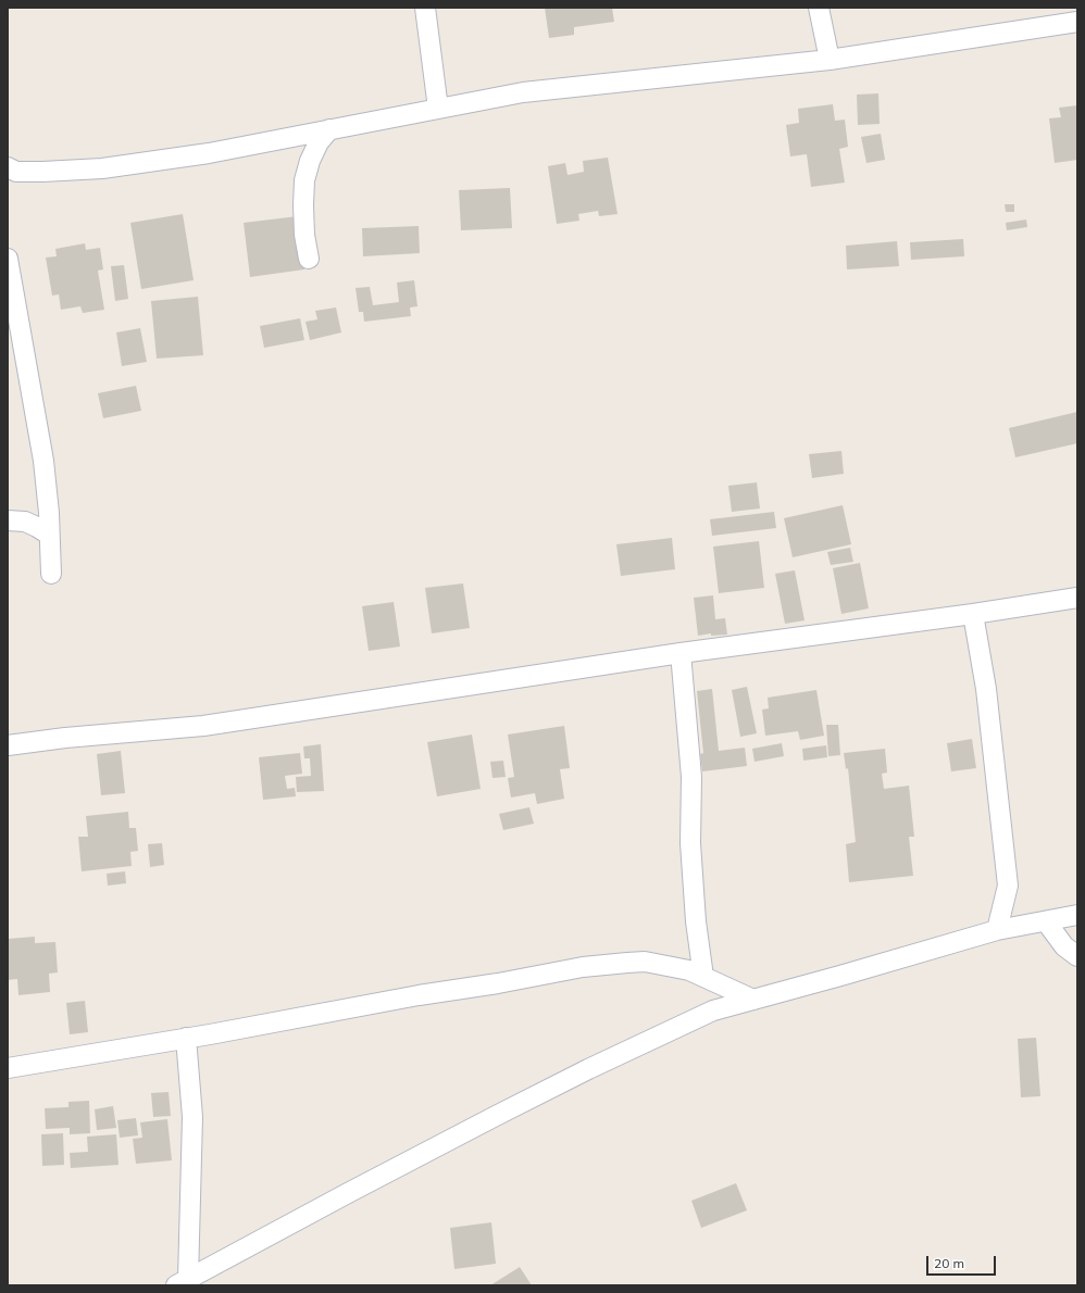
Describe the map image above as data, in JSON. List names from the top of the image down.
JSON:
{
  "scale_bar": "20 m"
}
